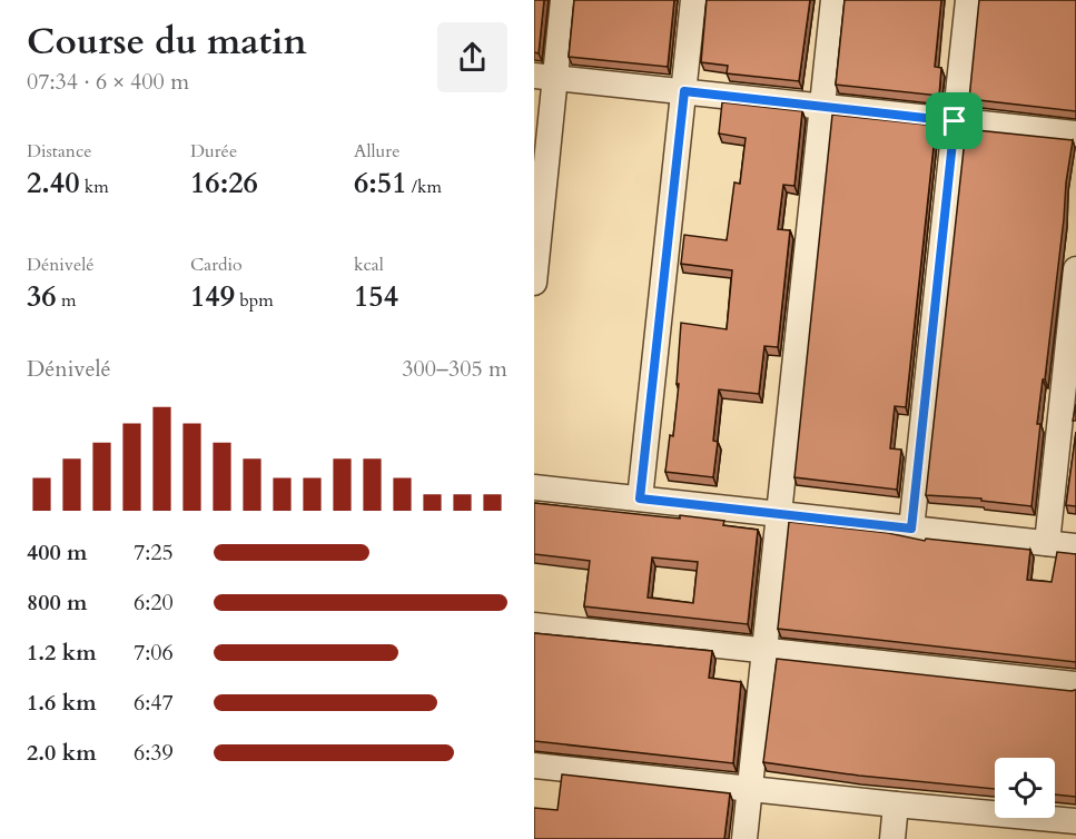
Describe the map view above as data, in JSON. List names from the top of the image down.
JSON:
{
  "page": {
    "heading": ["Course du matin", "07:34 · 6 × 400 m"],
    "stats": [
      ["Distance", "2.40 km"],
      ["Durée", "16:26"],
      ["Allure", "6:51 /km"],
      ["Dénivelé", "36 m"],
      ["Cardio", "149 bpm"],
      ["kcal", "154"]
    ],
    "chart": ["Dénivelé", "300–305 m"],
    "list": [
      {
        "name": "400 m",
        "note": "7:25"
      },
      {
        "name": "800 m",
        "note": "6:20"
      },
      {
        "name": "1.2 km",
        "note": "7:06"
      },
      {
        "name": "1.6 km",
        "note": "6:47"
      },
      {
        "name": "2.0 km",
        "note": "6:39"
      }
    ]
  }
}
